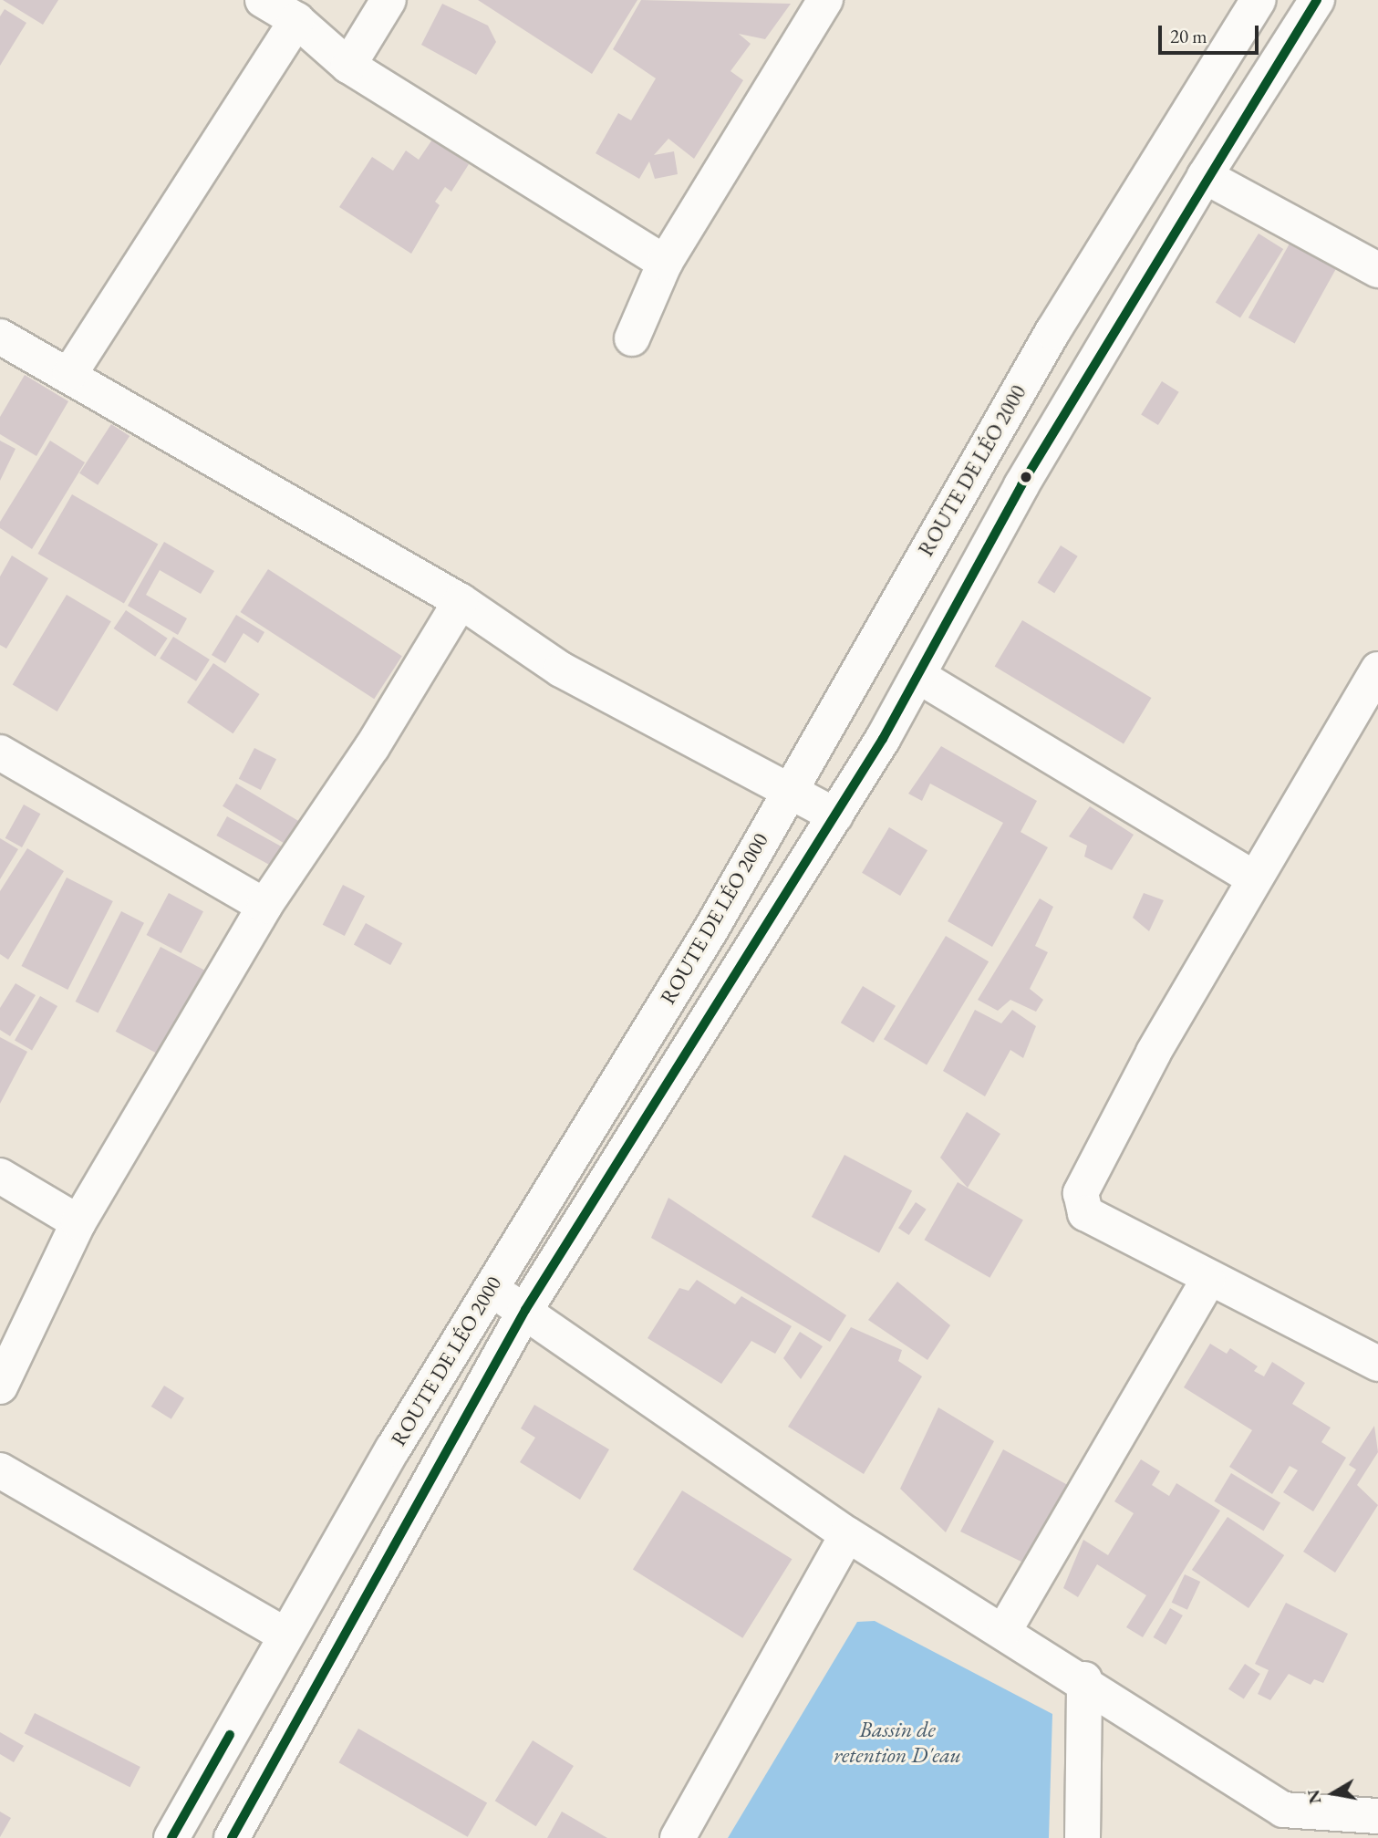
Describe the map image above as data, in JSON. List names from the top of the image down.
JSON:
{
  "streets": {
    "street": ["ROUTE DE LÉO 2000"]
  },
  "water": ["Bassin de retention D'eau"],
  "scale_bar": "20 m",
  "north": "left"
}
